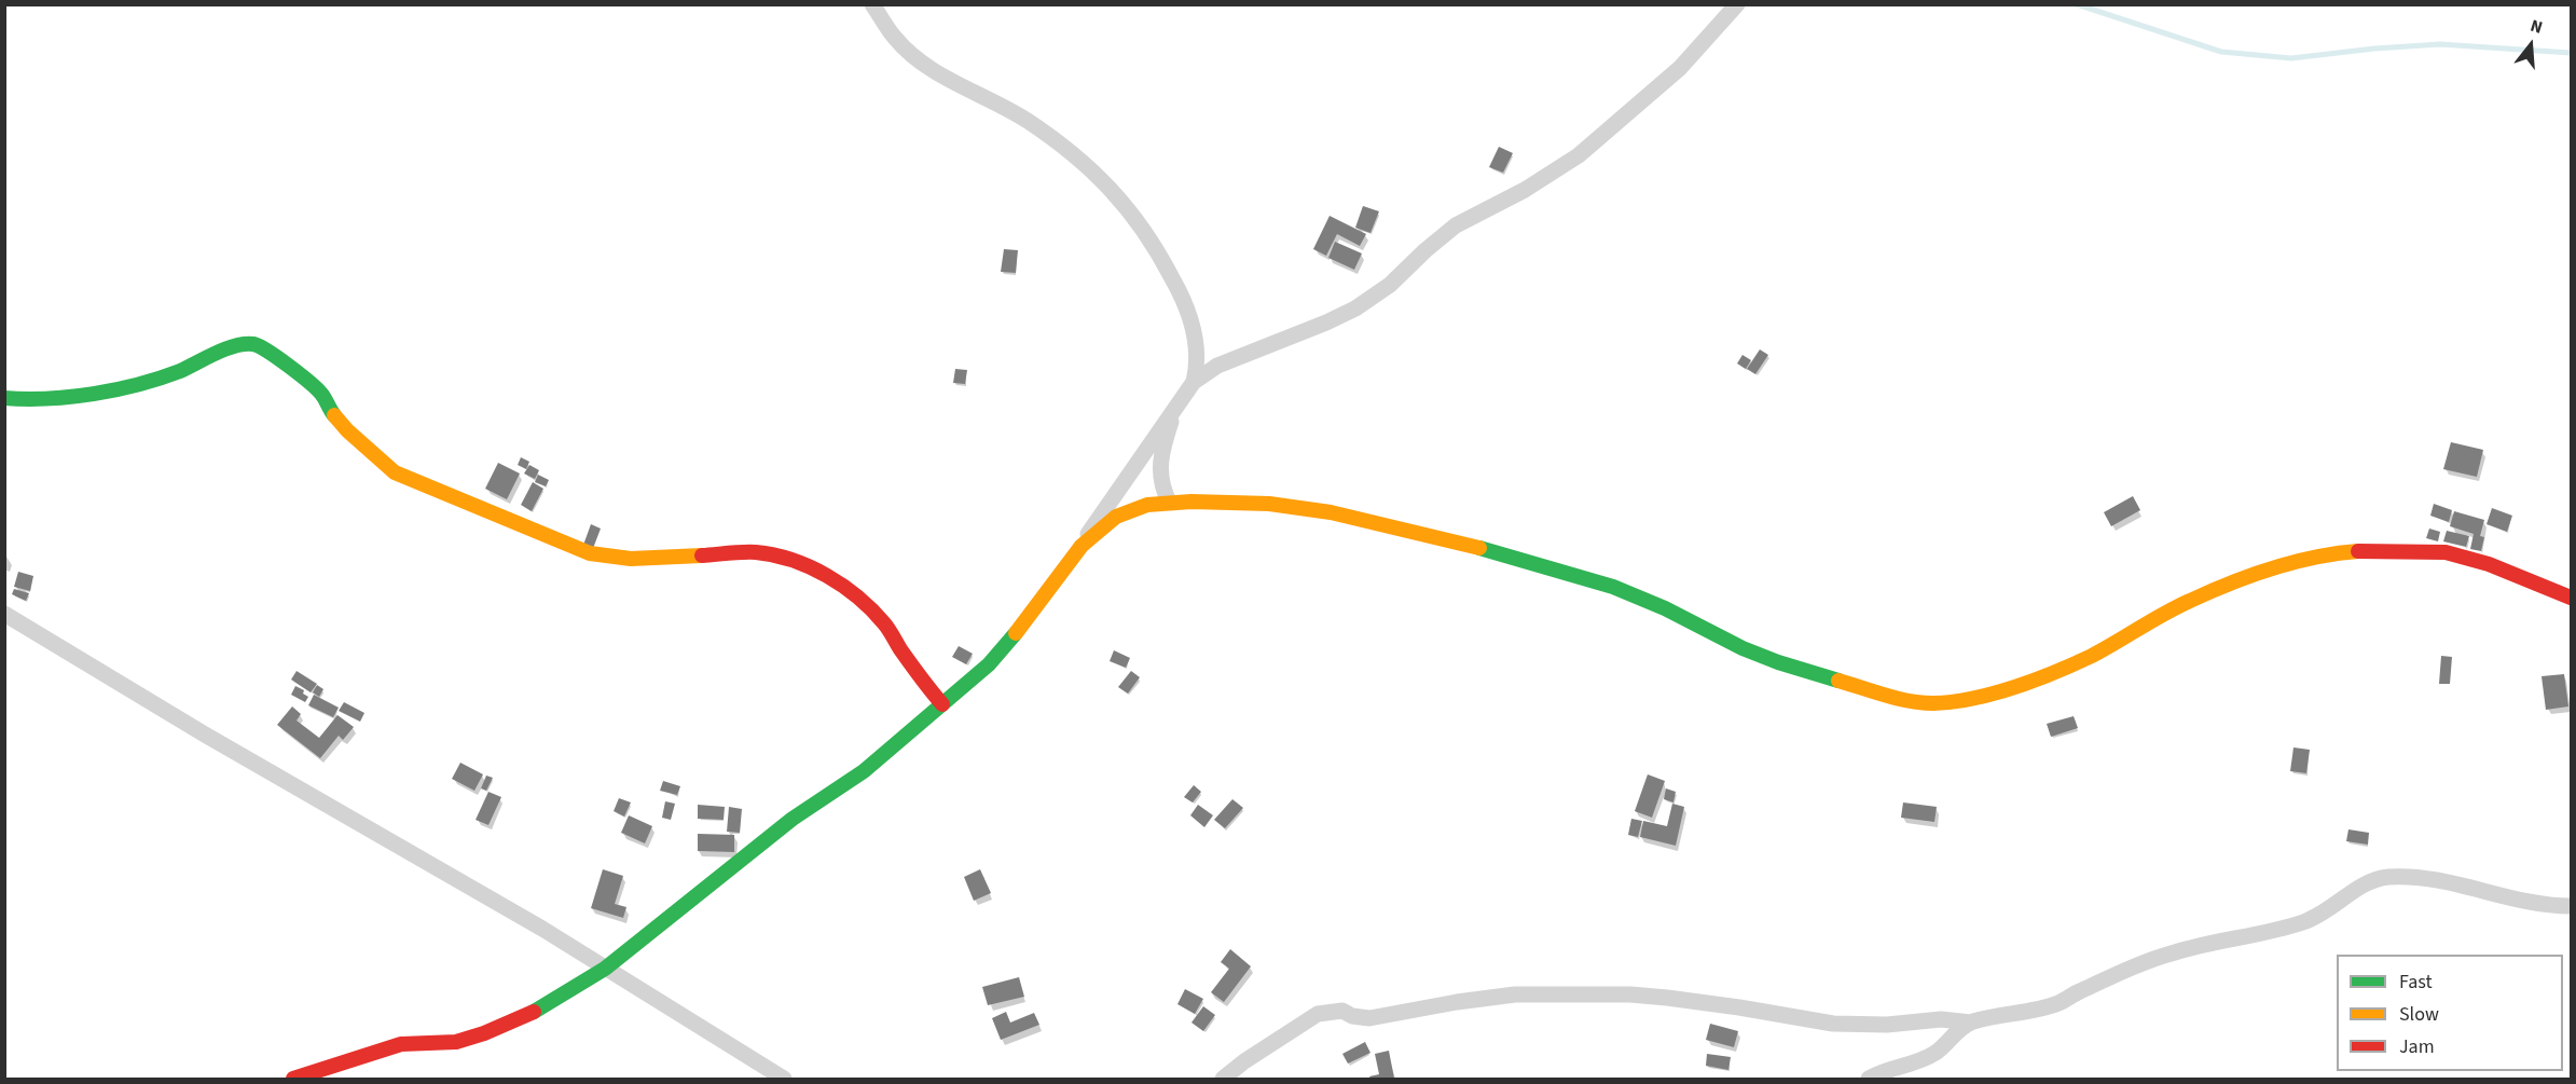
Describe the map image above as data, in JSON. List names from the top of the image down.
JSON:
{
  "legend": ["Fast", "Slow", "Jam"],
  "north": "top"
}
